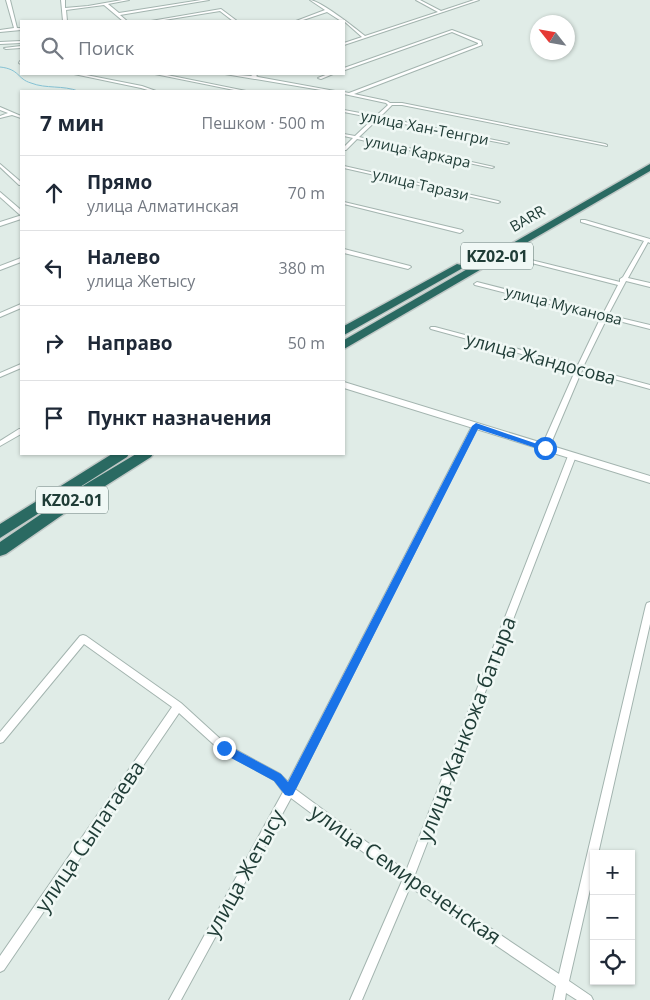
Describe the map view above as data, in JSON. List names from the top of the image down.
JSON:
{
  "streets": {
    "highway": ["BARR", "KZ02-01"],
    "street": [
      "улица Хан-Тенгри",
      "улица Каркара",
      "улица Тарази",
      "улица Муканова",
      "улица Жандосова",
      "улица Жанкожа батыра",
      "улица Сыпатаева",
      "улица Жетысу",
      "улица Семиреченская"
    ]
  },
  "crossings": [
    ["улица Жанкожа батыра", "улица Семиреченская"],
    ["улица Сыпатаева", "улица Семиреченская"],
    ["улица Жетысу", "улица Семиреченская"]
  ],
  "north": "top left",
  "page": {
    "search": "Поиск",
    "heading": ["7 мин", "Пешком · 500 m"],
    "list": [
      ["Прямо", "улица Алматинская", "70 m"],
      ["Налево", "улица Жетысу", "380 m"],
      ["Направо", "50 m"],
      "Пункт назначения"
    ],
    "map_buttons": ["+", "−"]
  }
}
